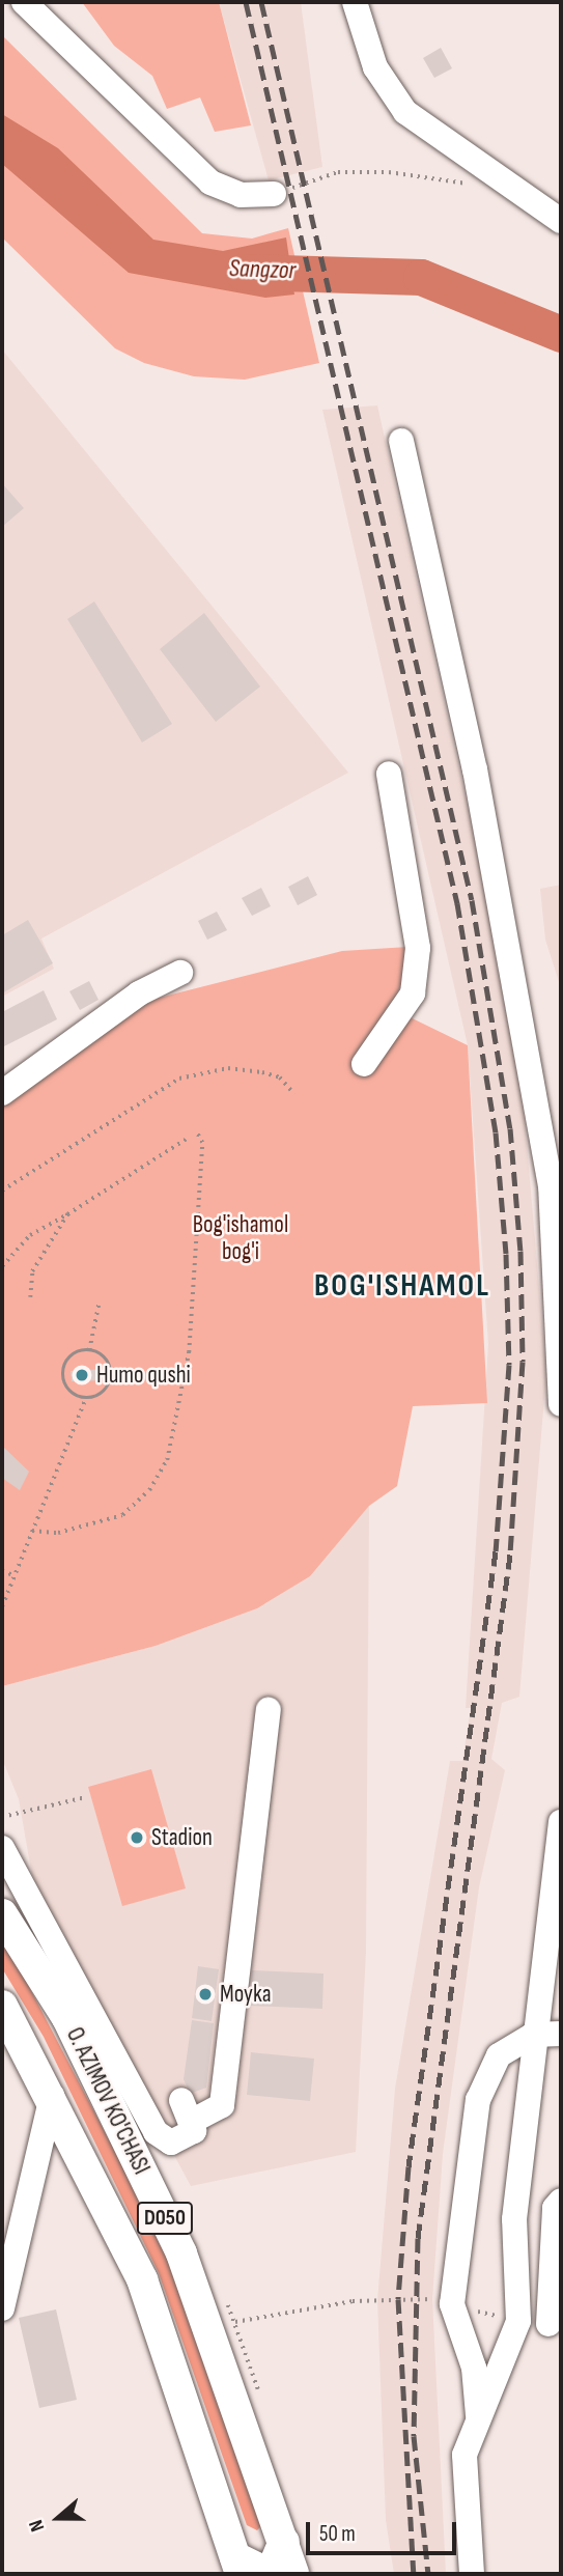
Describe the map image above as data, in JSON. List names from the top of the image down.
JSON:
{
  "streets": {
    "main road": ["O. AZIMOV KO'CHASI", "D050"]
  },
  "crossings": [
    ["O. AZIMOV KO'CHASI", "D050"]
  ],
  "districts": ["BOG'ISHAMOL"],
  "water": ["Sangzor"],
  "parks": ["Bog'ishamol bog'i"],
  "places": ["Humo qushi", "Stadion", "Moyka"],
  "scale_bar": "50 m",
  "north": "left"
}
